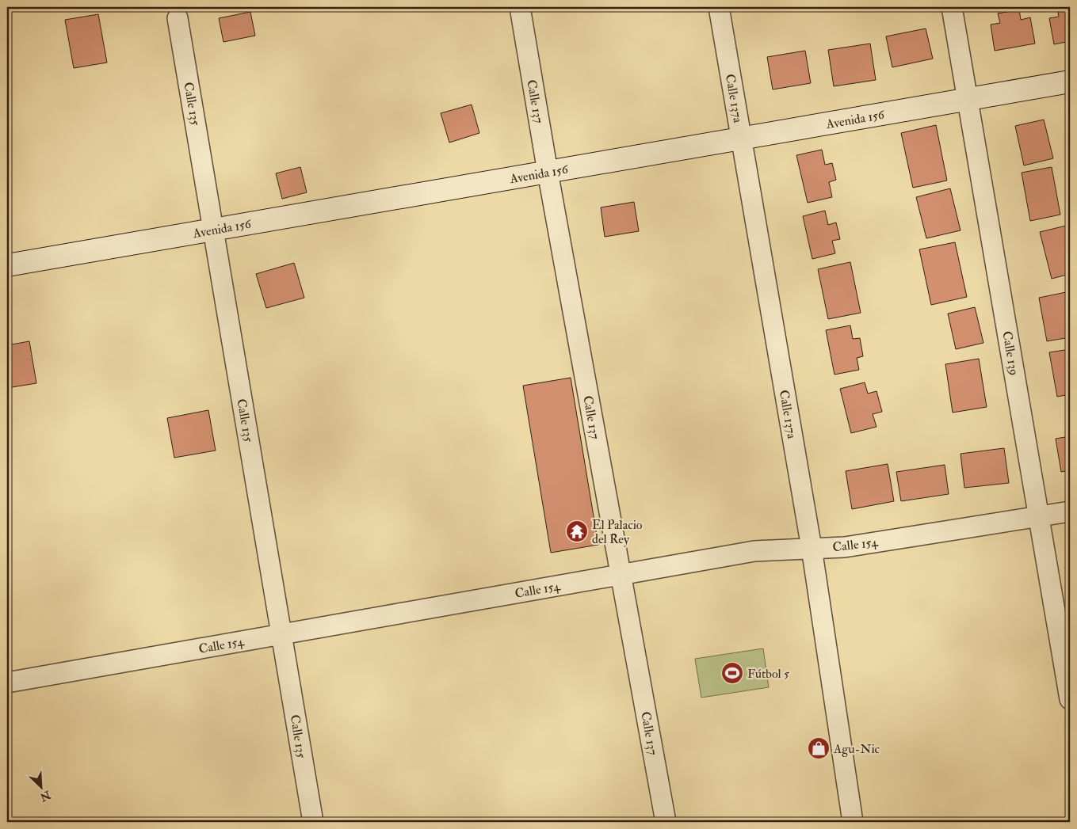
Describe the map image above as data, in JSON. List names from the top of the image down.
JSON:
{
  "streets": {
    "main road": ["Avenida 156"],
    "street": [
      "Calle 137a",
      "Calle 137",
      "Calle 135",
      "Calle 139",
      "Calle 154"
    ]
  },
  "crossings": [
    ["Calle 137a", "Avenida 156"],
    ["Calle 137a", "Calle 154"],
    ["Calle 137", "Avenida 156"],
    ["Calle 137", "Calle 154"],
    ["Calle 135", "Avenida 156"],
    ["Calle 135", "Calle 154"],
    ["Avenida 156", "Calle 139"],
    ["Calle 139", "Calle 154"]
  ],
  "places": {
    "temple": ["El Palacio del Rey"],
    "sports": ["Fútbol 5"],
    "shop": ["Agu-Nic"]
  },
  "north": "bottom right"
}
